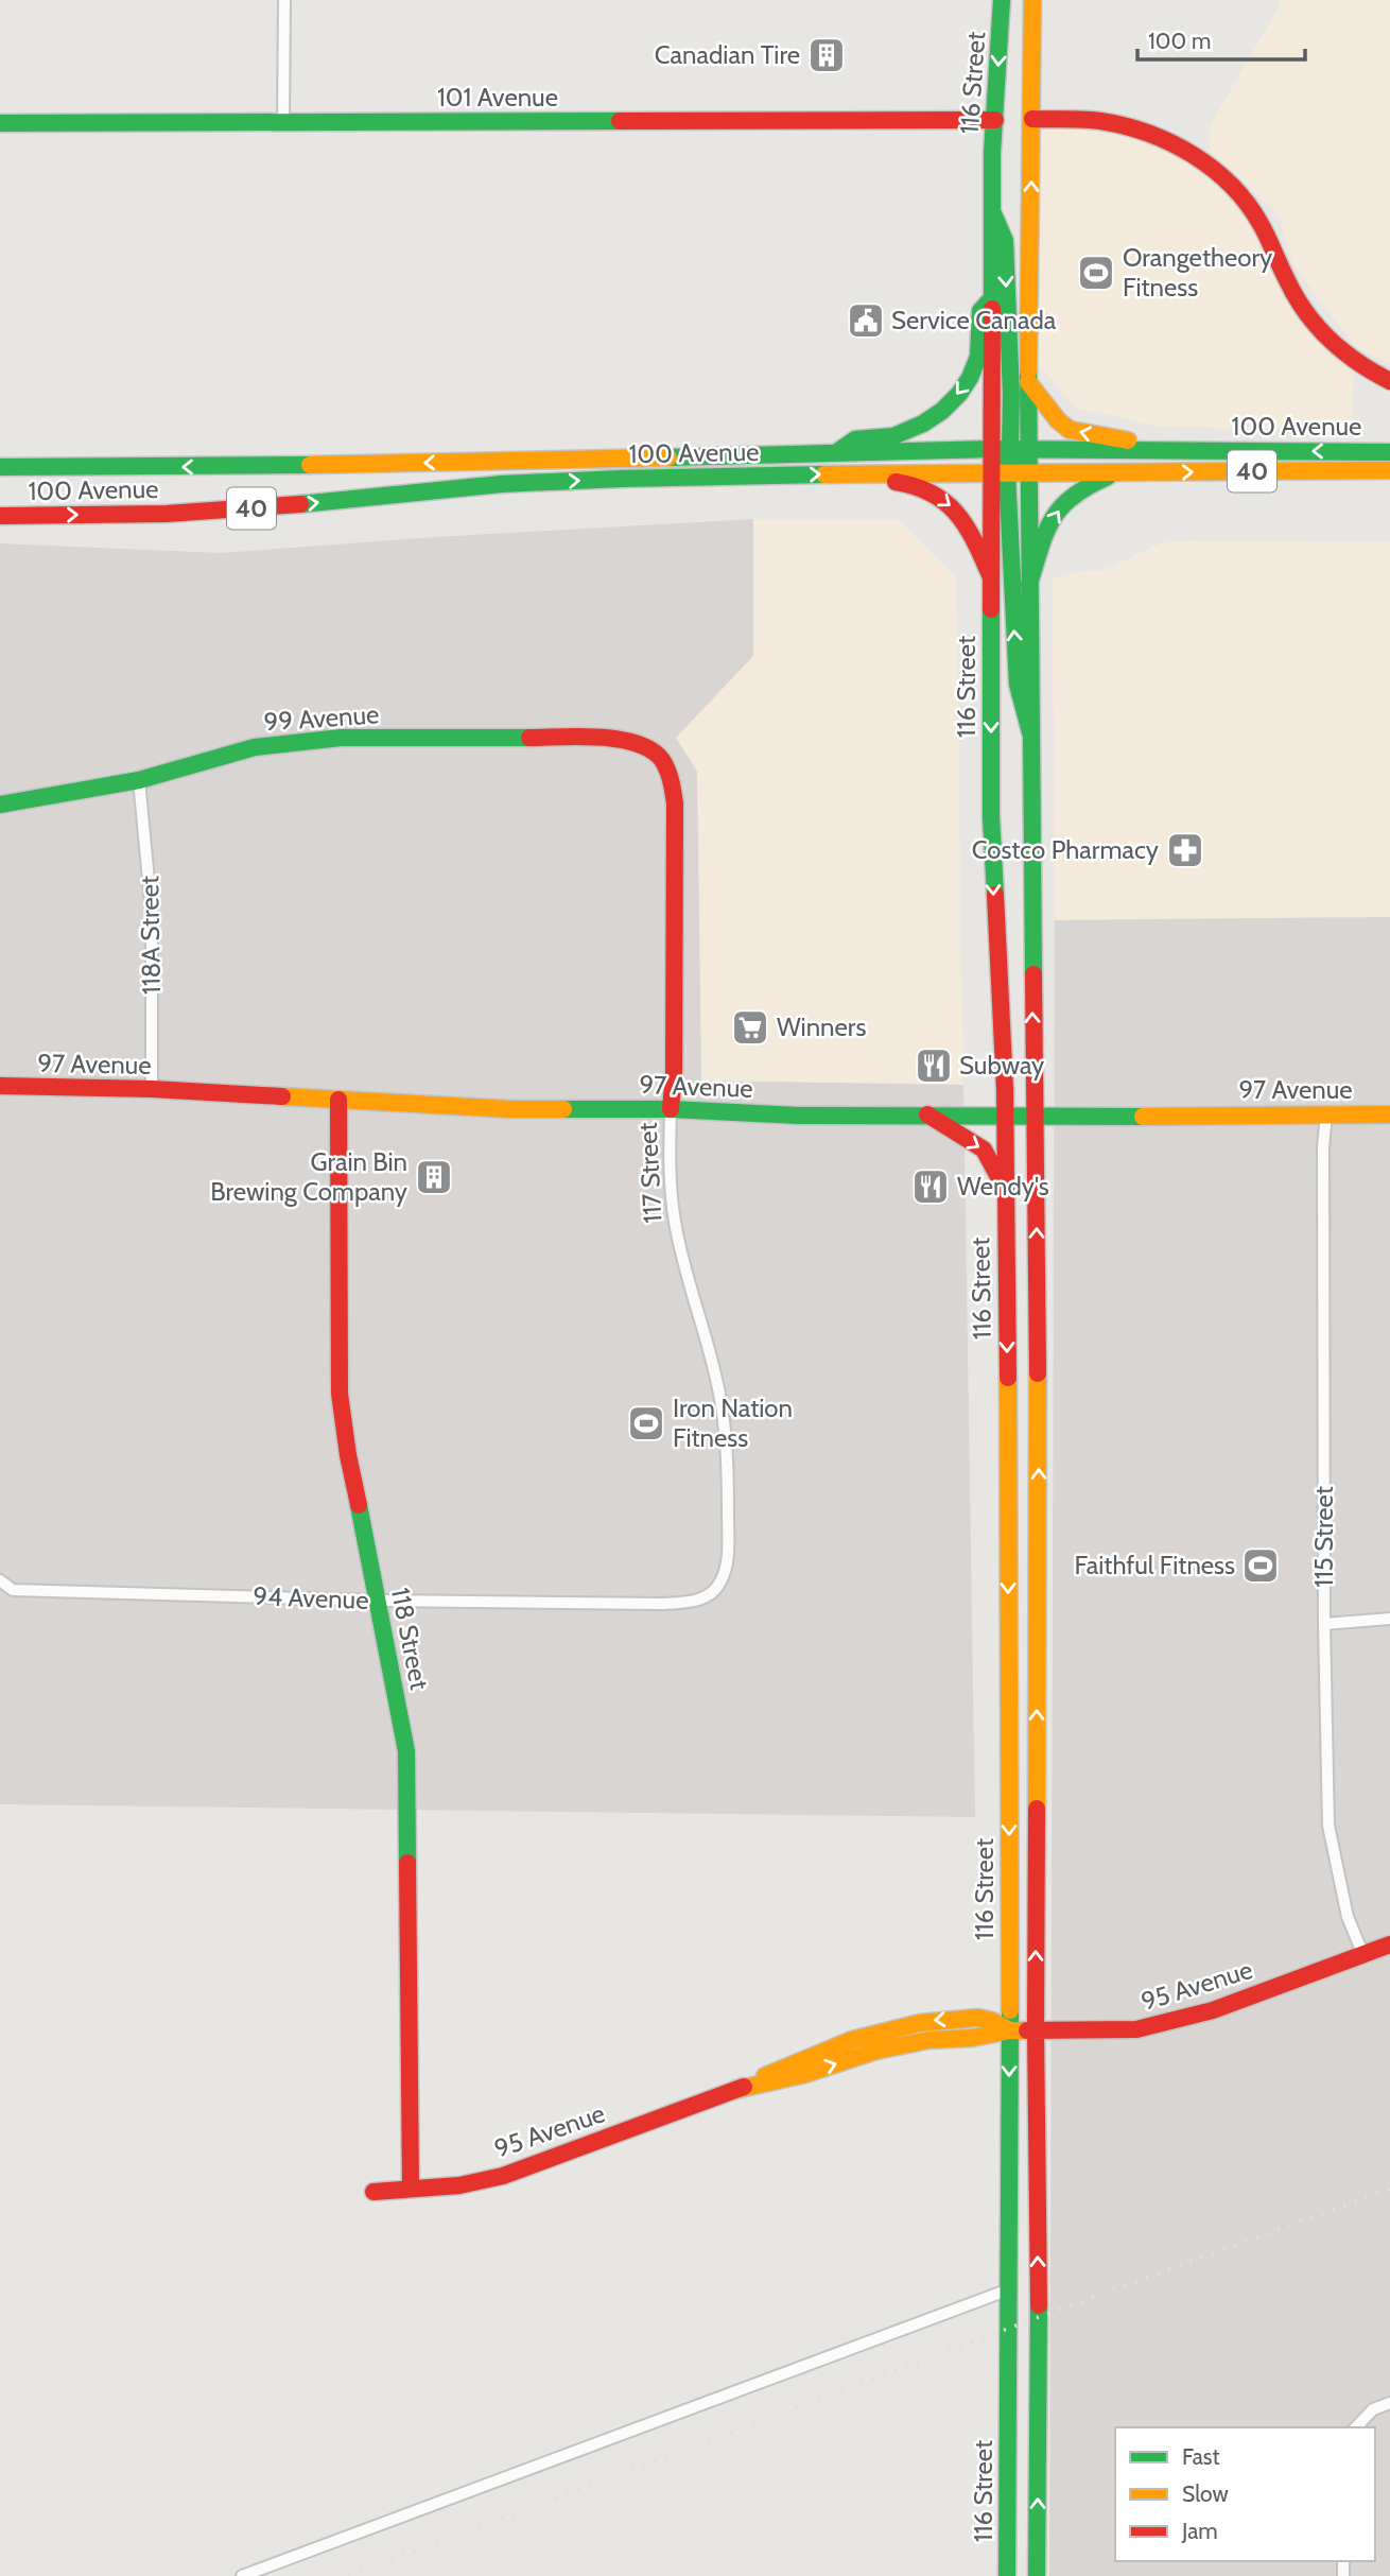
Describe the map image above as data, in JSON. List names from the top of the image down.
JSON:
{
  "streets": {
    "main road": [
      "116 Street",
      "101 Avenue",
      "100 Avenue",
      "40",
      "99 Avenue",
      "97 Avenue",
      "117 Street",
      "118 Street",
      "95 Avenue"
    ],
    "street": ["118A Street", "115 Street", "94 Avenue"]
  },
  "crossings": [
    ["116 Street", "101 Avenue"],
    ["116 Street", "100 Avenue"],
    ["116 Street", "97 Avenue"],
    ["116 Street", "95 Avenue"],
    ["99 Avenue", "118A Street"],
    ["99 Avenue", "117 Street"],
    ["118A Street", "97 Avenue"],
    ["97 Avenue", "117 Street"],
    ["97 Avenue", "115 Street"],
    ["97 Avenue", "118 Street"],
    ["117 Street", "94 Avenue"],
    ["115 Street", "95 Avenue"],
    ["94 Avenue", "118 Street"],
    ["118 Street", "95 Avenue"]
  ],
  "places": {
    "building": ["Canadian Tire", "Grain Bin Brewing Company"],
    "sports": ["Orangetheory Fitness", "Iron Nation Fitness", "Faithful Fitness"],
    "public building": ["Service Canada"],
    "pharmacy": ["Costco Pharmacy"],
    "supermarket": ["Winners"],
    "restaurant": ["Subway", "Wendy's"]
  },
  "legend": ["Fast", "Slow", "Jam"],
  "scale_bar": "100 m"
}
